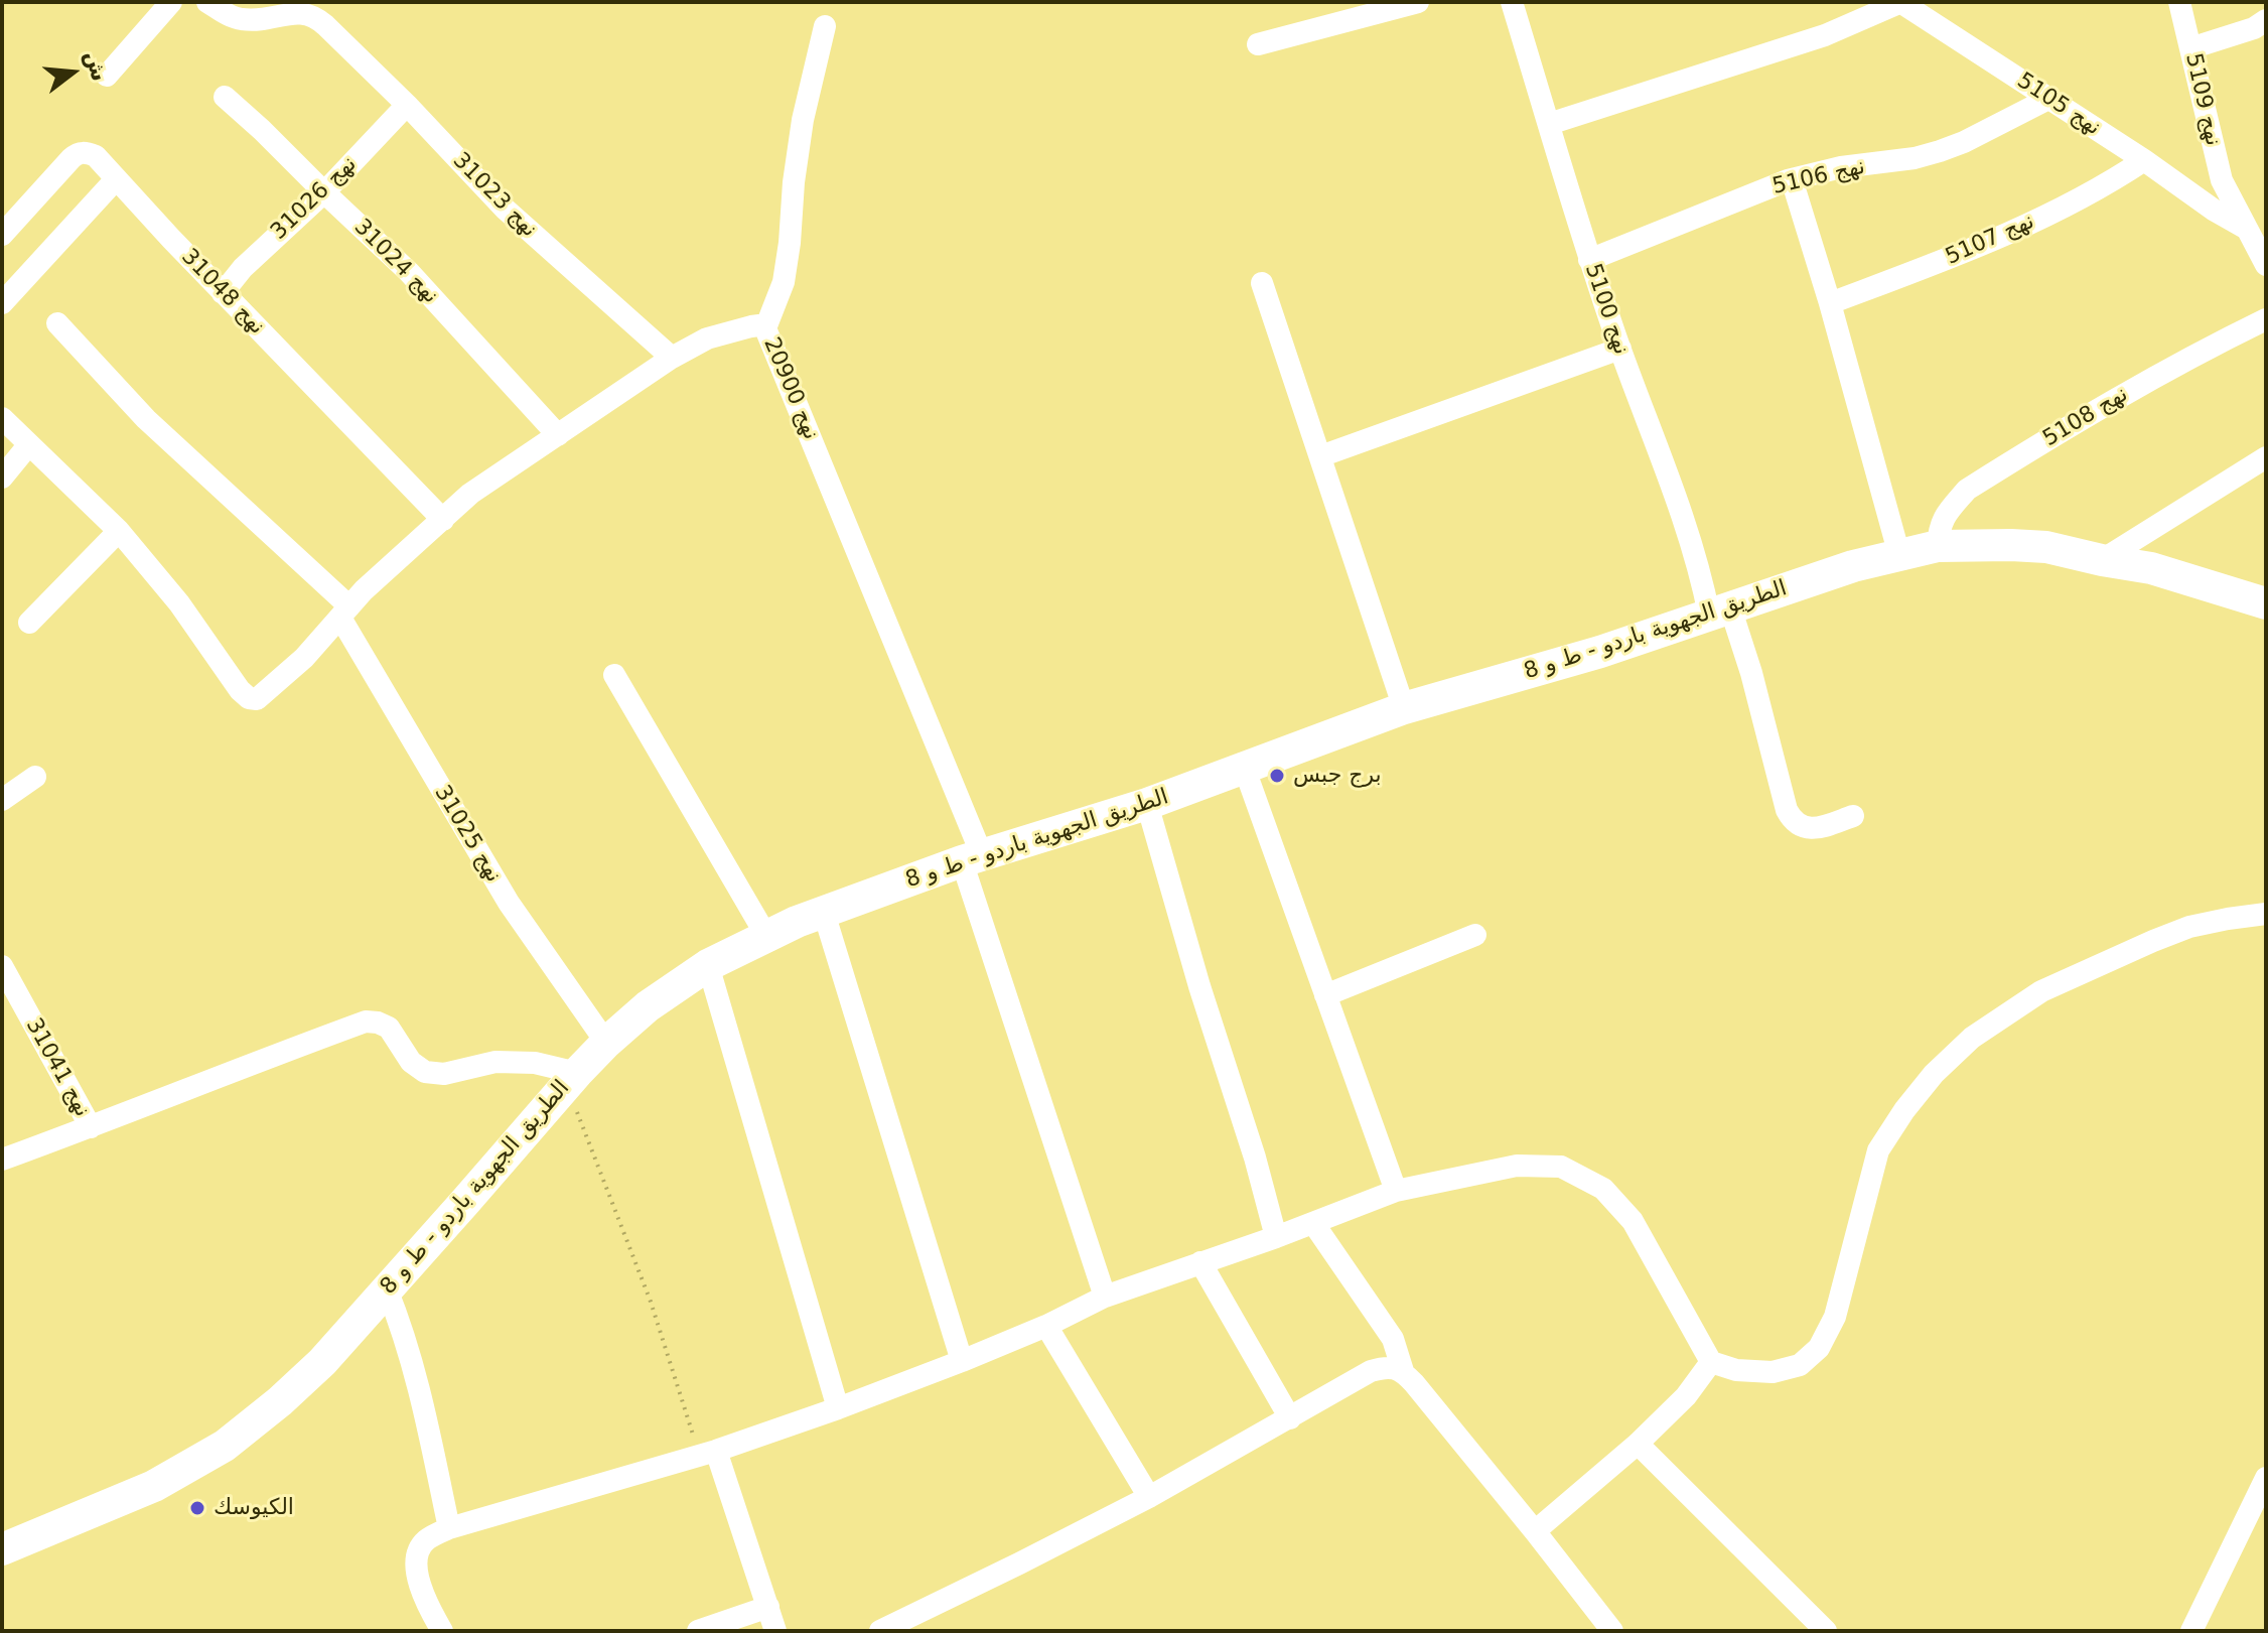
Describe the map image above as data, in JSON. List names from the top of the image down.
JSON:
{
  "streets": {
    "main road": ["الطريق الجهوية باردو - ط و 8"],
    "street": [
      "نهج 5109",
      "نهج 5105",
      "نهج 5106",
      "نهج 31023",
      "نهج 31026",
      "نهج 5107",
      "نهج 31024",
      "نهج 31048",
      "نهج 5100",
      "نهج 20900",
      "نهج 5108",
      "نهج 31025",
      "نهج 31041"
    ]
  },
  "crossings": [
    ["نهج 5109", "نهج 5105"],
    ["نهج 5105", "نهج 5106"],
    ["نهج 5105", "نهج 5107"],
    ["نهج 5106", "نهج 5100"],
    ["نهج 31023", "نهج 31026"],
    ["نهج 31023", "نهج 20900"],
    ["نهج 31026", "نهج 31024"],
    ["نهج 31026", "نهج 31048"],
    ["نهج 31024", "نهج 20900"],
    ["نهج 31048", "نهج 20900"],
    ["نهج 5100", "الطريق الجهوية باردو - ط و 8"],
    ["نهج 20900", "الطريق الجهوية باردو - ط و 8"],
    ["نهج 20900", "نهج 31025"],
    ["نهج 5108", "الطريق الجهوية باردو - ط و 8"],
    ["الطريق الجهوية باردو - ط و 8", "نهج 31025"]
  ],
  "places": ["برج جبس", "الكيوسك"],
  "north": "right"
}
